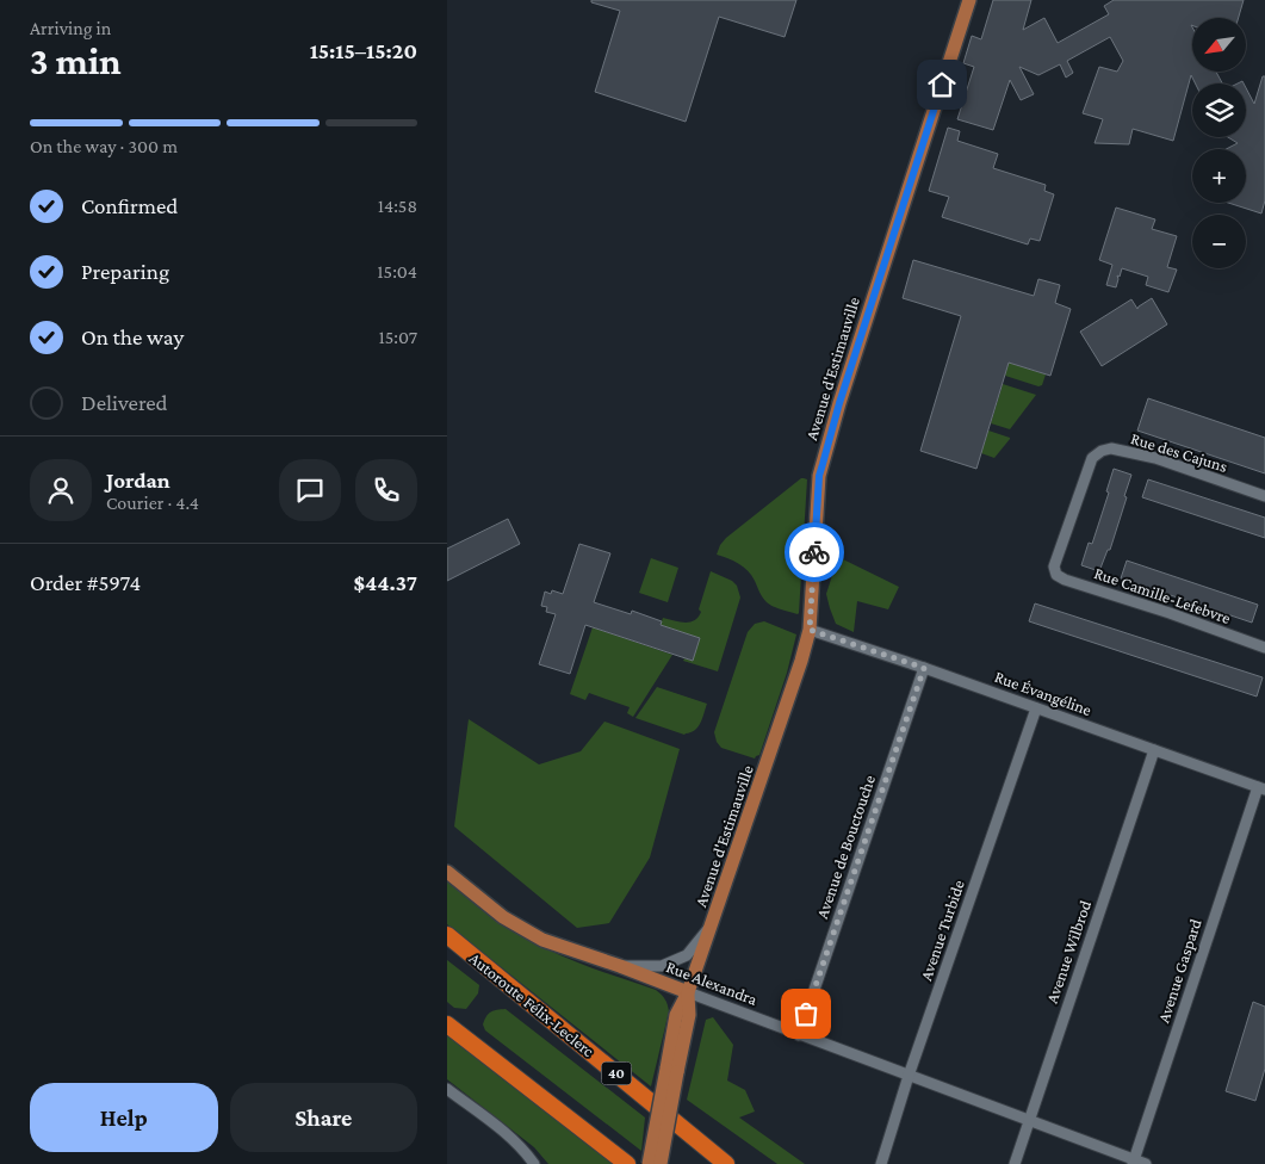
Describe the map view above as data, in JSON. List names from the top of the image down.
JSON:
{
  "streets": {
    "highway": ["Autoroute Félix-Leclerc", "40"],
    "main road": ["Avenue d'Estimauville", "Rue Alexandra"],
    "street": [
      "Rue des Cajuns",
      "Rue Camille-Lefebvre",
      "Rue Évangéline",
      "Avenue de Bouctouche",
      "Avenue Turbide",
      "Avenue Wilbrod",
      "Avenue Gaspard"
    ]
  },
  "crossings": [
    ["Avenue d'Estimauville", "Rue Évangéline"],
    ["Avenue d'Estimauville", "Rue Alexandra"],
    ["Rue des Cajuns", "Rue Camille-Lefebvre"],
    ["Rue Évangéline", "Avenue de Bouctouche"],
    ["Rue Évangéline", "Avenue Turbide"],
    ["Rue Évangéline", "Avenue Wilbrod"],
    ["Rue Évangéline", "Avenue Gaspard"],
    ["Avenue de Bouctouche", "Rue Alexandra"],
    ["Avenue Turbide", "Rue Alexandra"],
    ["Avenue Wilbrod", "Rue Alexandra"],
    ["Avenue Gaspard", "Rue Alexandra"]
  ],
  "north": "bottom left",
  "page": {
    "heading": ["3 min", "Arriving in", "15:15–15:20"],
    "panel": [
      "Jordan",
      "Courier · 4.4",
      "Order #5974",
      "$44.37"
    ],
    "map_buttons": ["+", "−"],
    "bar": "On the way · 300 m",
    "list": [
      ["Confirmed", "14:58"],
      ["Preparing", "15:04"],
      ["On the way", "15:07"],
      "Delivered"
    ],
    "buttons": ["Help", "Share"]
  }
}
